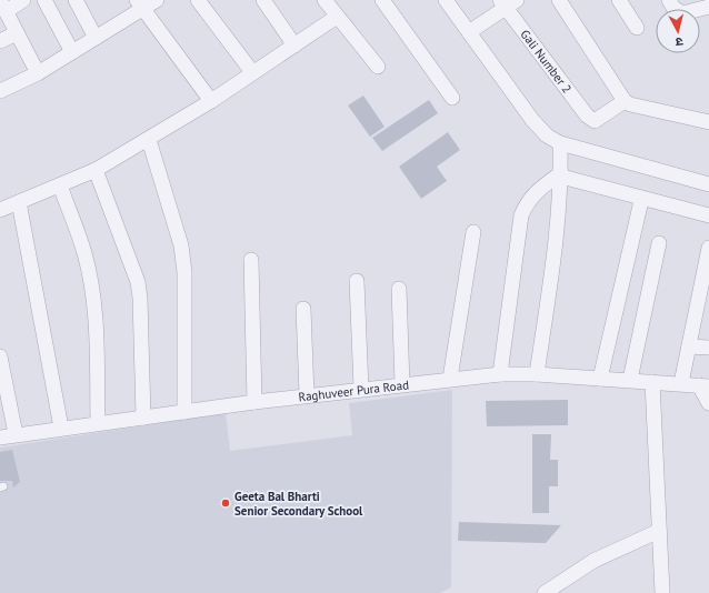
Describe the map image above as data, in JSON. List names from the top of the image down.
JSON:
{
  "streets": {
    "street": ["Gali Number 2", "Raghuveer Pura Road"]
  },
  "places": ["Geeta Bal Bharti Senior Secondary School"],
  "north": "bottom"
}
